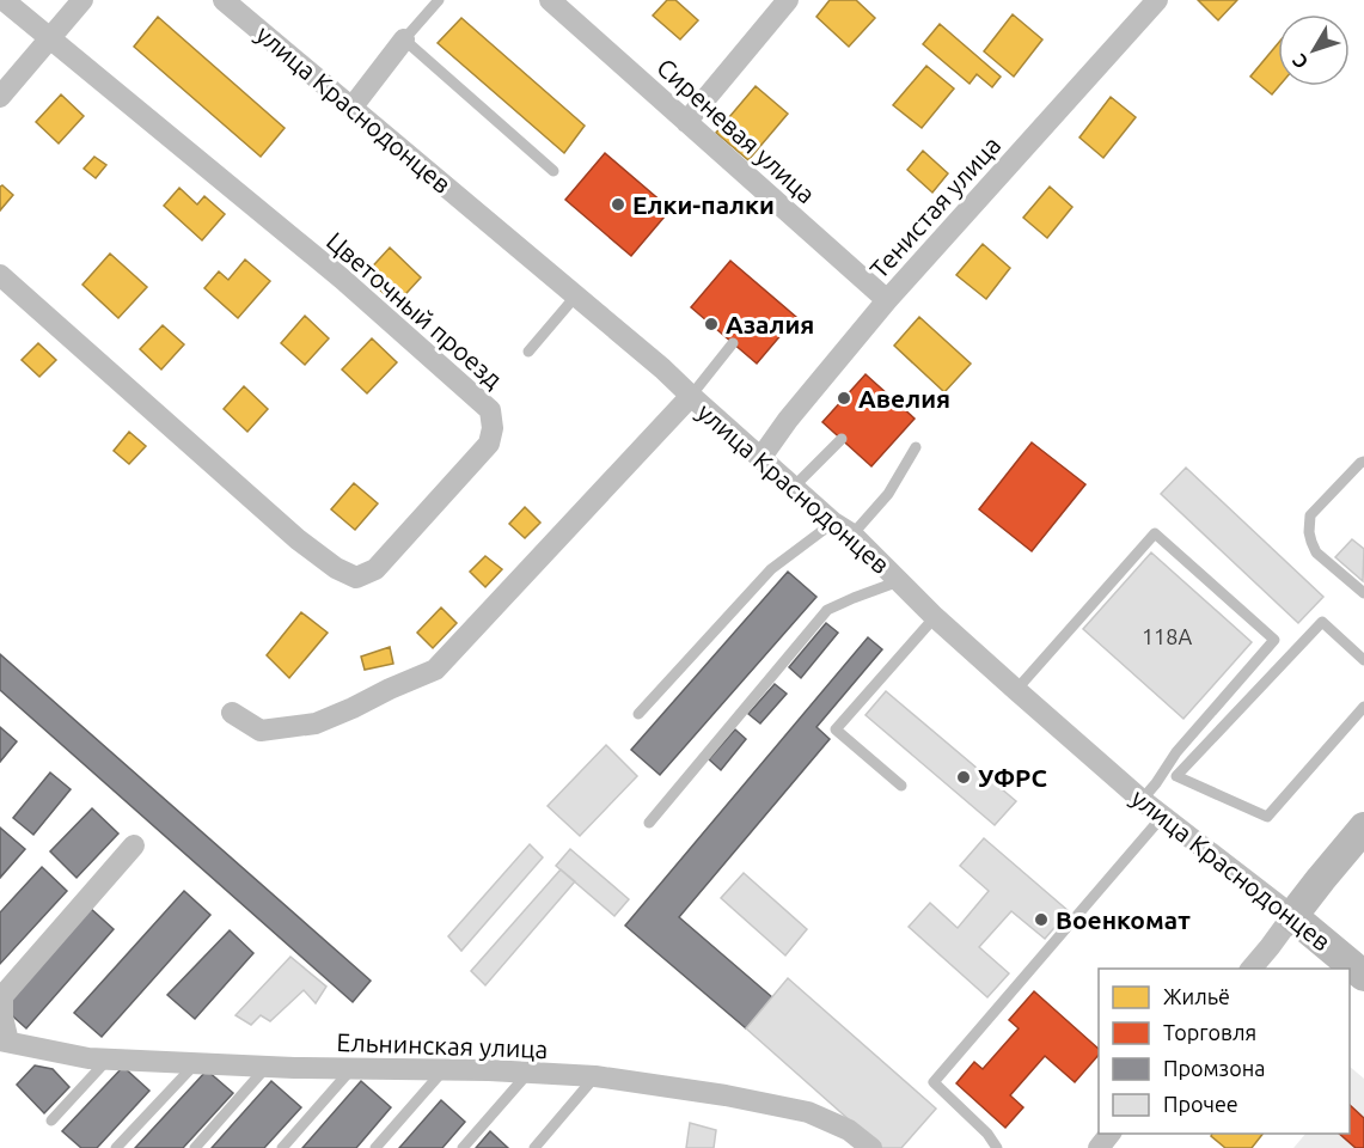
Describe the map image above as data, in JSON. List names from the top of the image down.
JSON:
{
  "streets": {
    "main road": ["улица Краснодонцев"],
    "street": [
      "Сиреневая улица",
      "Тенистая улица",
      "Цветочный проезд",
      "Ельнинская улица"
    ]
  },
  "crossings": [
    ["улица Краснодонцев", "Тенистая улица"],
    ["Сиреневая улица", "Тенистая улица"]
  ],
  "places": [
    "Елки-палки",
    "Азалия",
    "Авелия",
    "УФРС",
    "Военкомат"
  ],
  "house_numbers": ["118А"],
  "legend": [
    "Жильё",
    "Торговля",
    "Промзона",
    "Прочее"
  ],
  "north": "bottom left"
}
